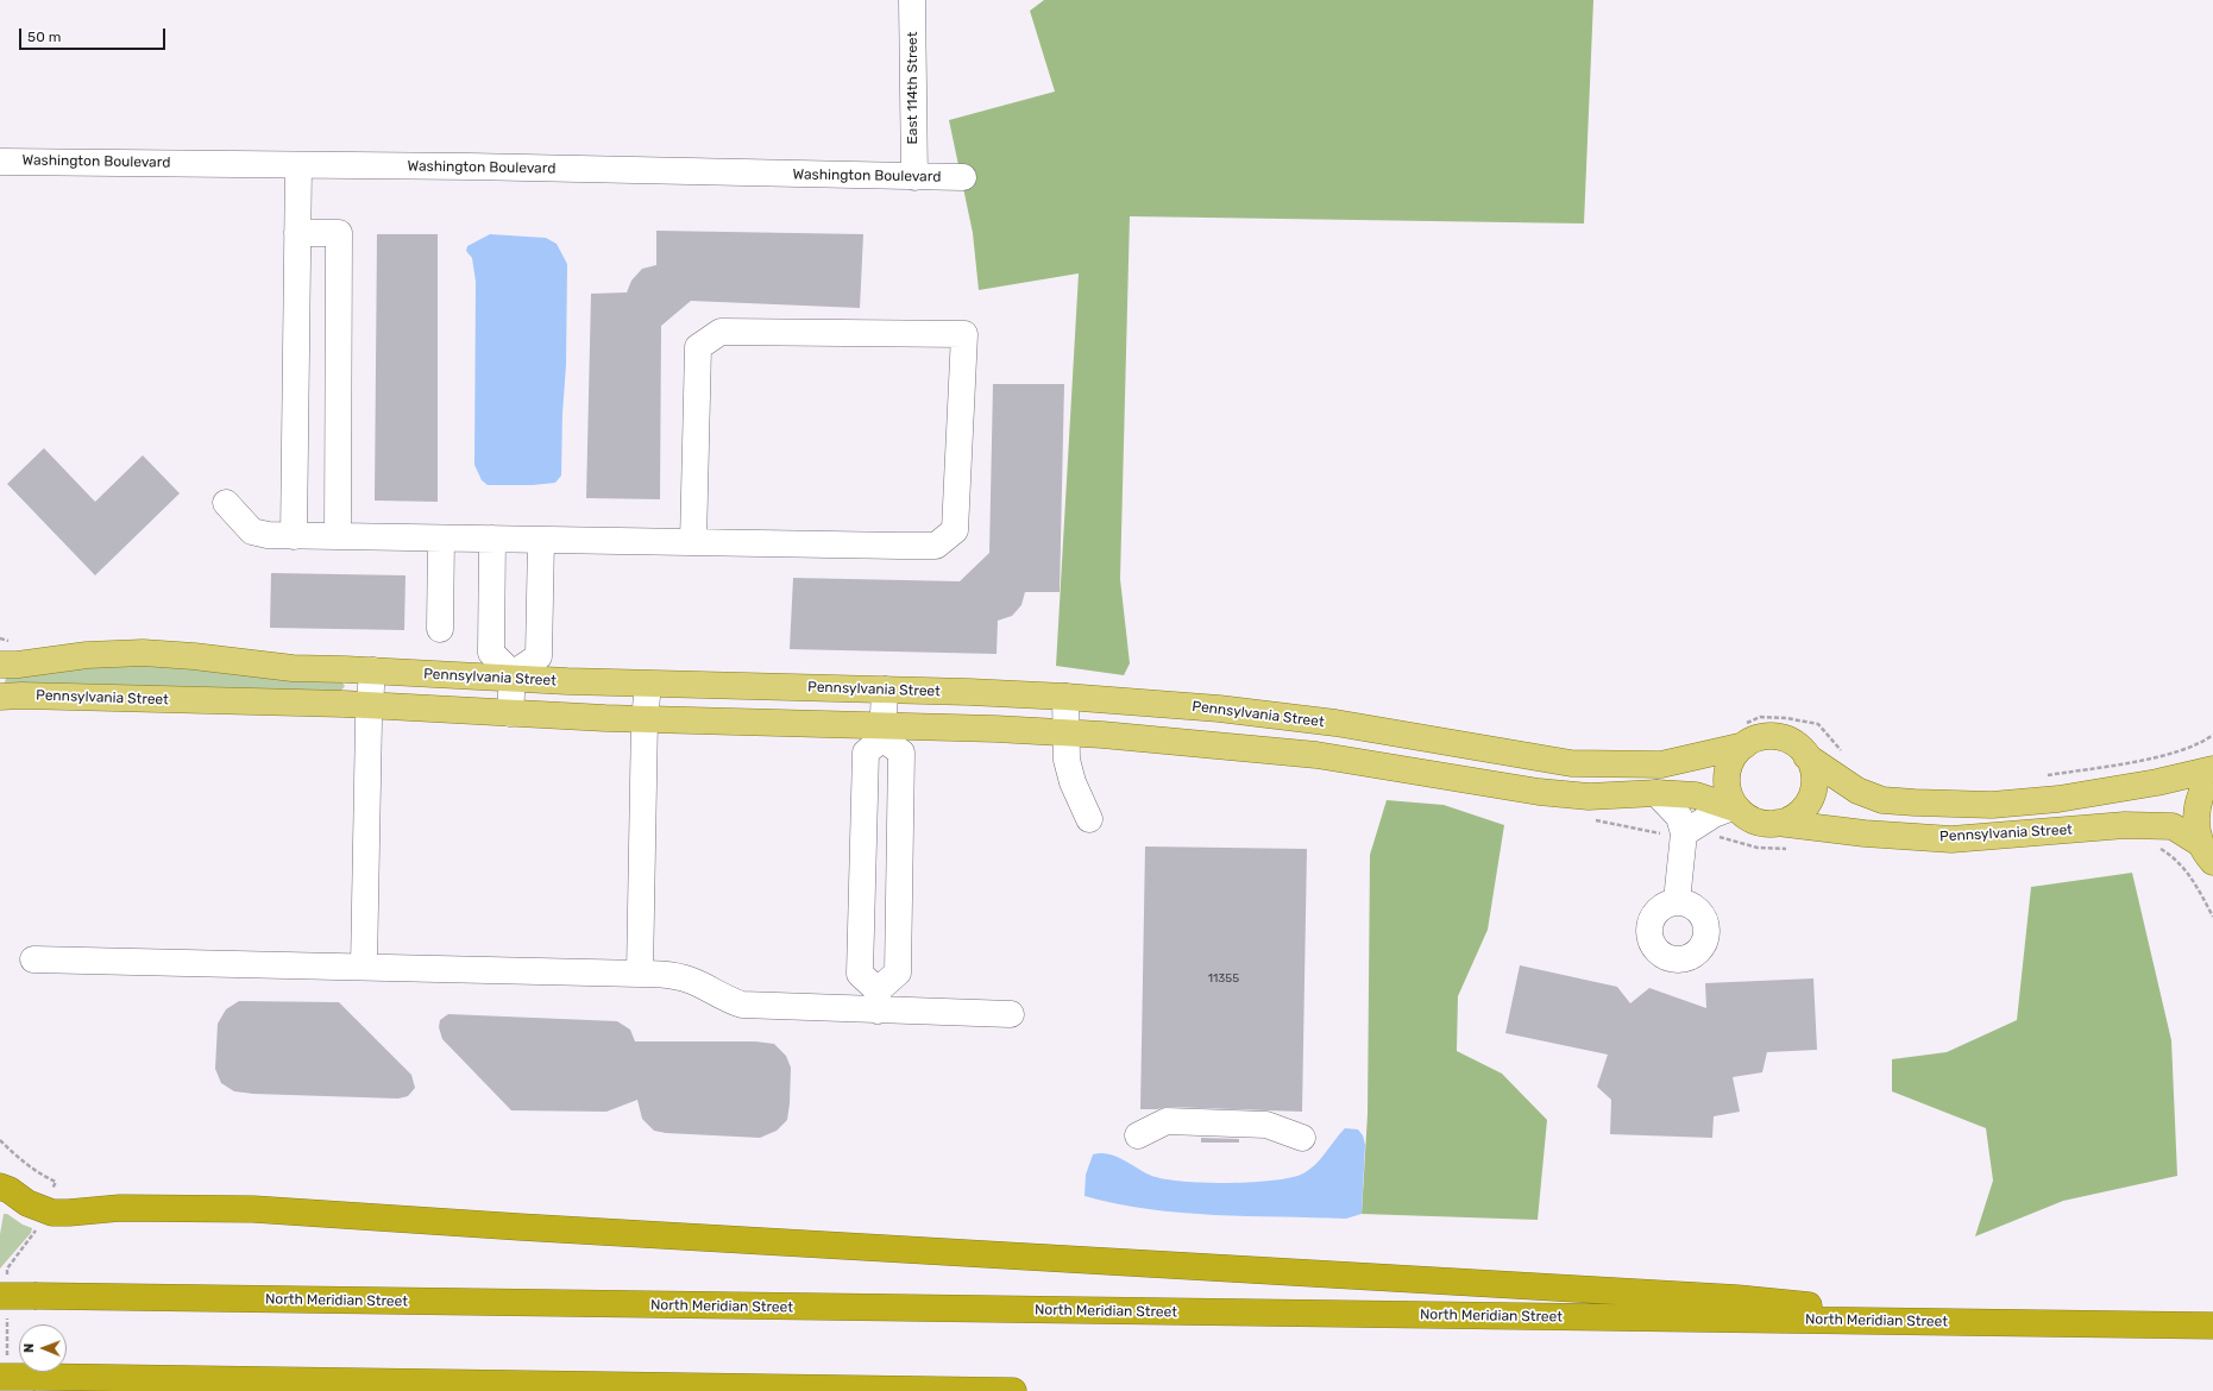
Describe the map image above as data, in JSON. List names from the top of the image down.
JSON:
{
  "streets": {
    "highway": ["North Meridian Street"],
    "main road": ["Pennsylvania Street"],
    "street": ["East 114th Street", "Washington Boulevard"]
  },
  "crossings": [
    ["East 114th Street", "Washington Boulevard"]
  ],
  "house_numbers": ["11355"],
  "scale_bar": "50 m",
  "north": "left"
}
